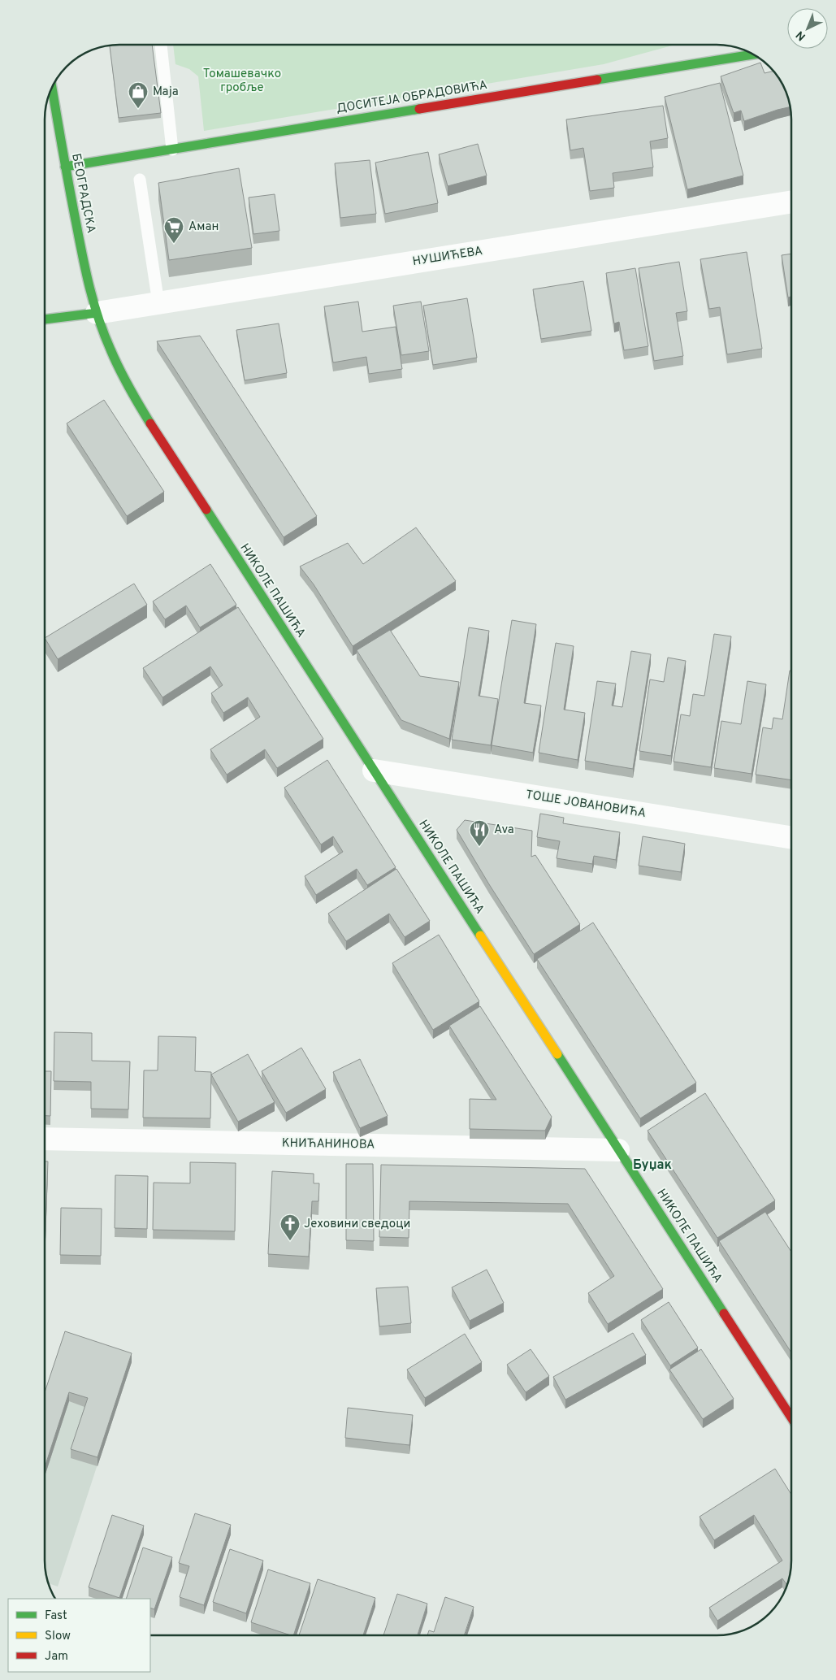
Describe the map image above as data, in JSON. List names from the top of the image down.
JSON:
{
  "streets": {
    "main road": ["ДОСИТЕЈА ОБРАДОВИЋА", "БЕОГРАДСКА", "НИКОЛЕ ПАШИЋА"],
    "street": ["НУШИЋЕВА", "ТОШЕ ЈОВАНОВИЋА", "КНИЋАНИНОВА"]
  },
  "crossings": [
    ["ДОСИТЕЈА ОБРАДОВИЋА", "БЕОГРАДСКА"],
    ["БЕОГРАДСКА", "НУШИЋЕВА"],
    ["БЕОГРАДСКА", "НИКОЛЕ ПАШИЋА"],
    ["НУШИЋЕВА", "НИКОЛЕ ПАШИЋА"],
    ["НИКОЛЕ ПАШИЋА", "ТОШЕ ЈОВАНОВИЋА"],
    ["НИКОЛЕ ПАШИЋА", "КНИЋАНИНОВА"]
  ],
  "districts": ["Буџак"],
  "parks": ["Томашевачко гробље"],
  "places": {
    "shop": ["Маја"],
    "supermarket": ["Аман"],
    "restaurant": ["Ava"],
    "church": ["Јеховини сведоци"]
  },
  "legend": ["Fast", "Slow", "Jam"],
  "north": "bottom left"
}
